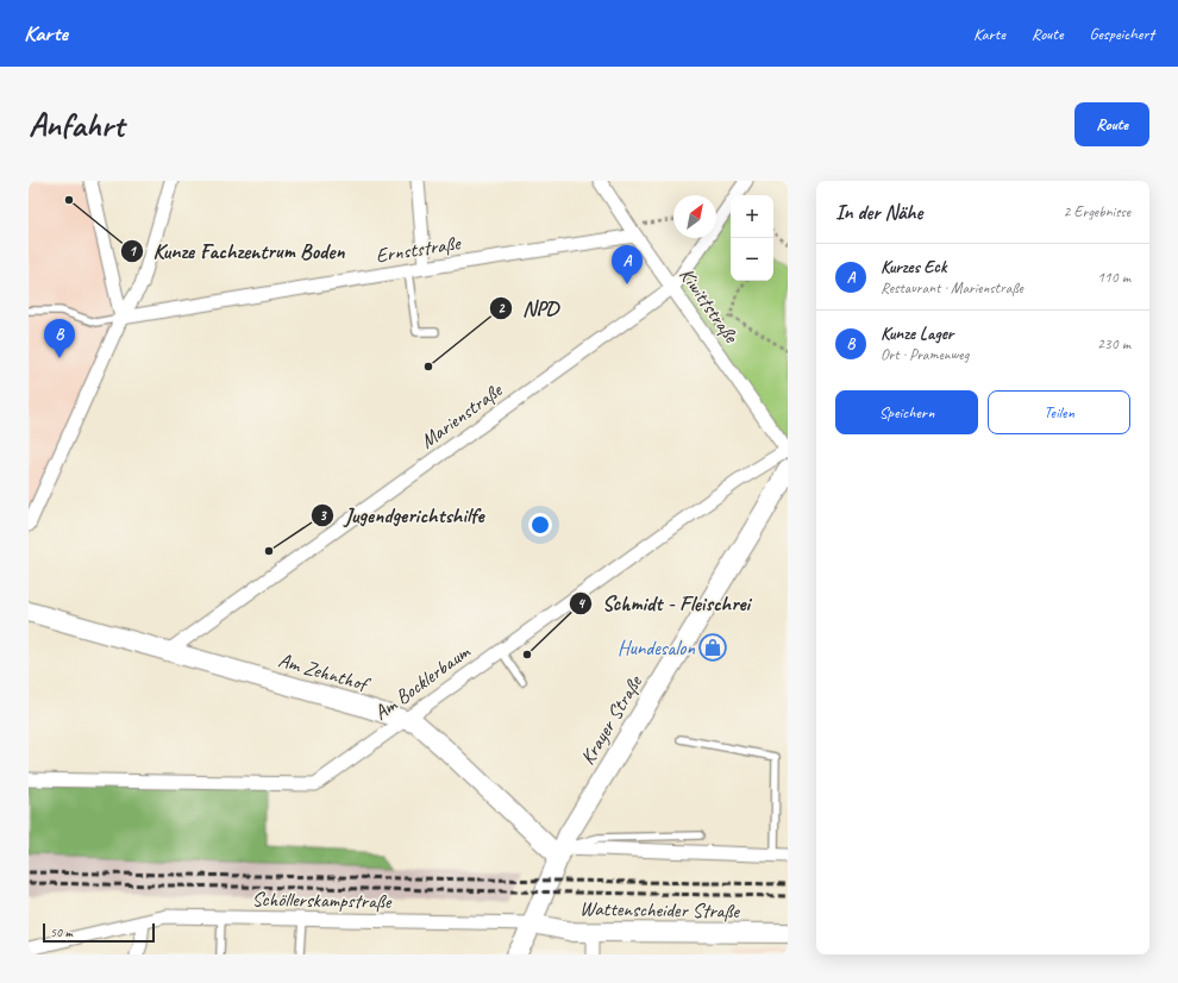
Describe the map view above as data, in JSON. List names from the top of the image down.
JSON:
{
  "streets": {
    "main road": ["Am Zehnthof", "Krayer Straße", "Wattenscheider Straße"],
    "street": [
      "Ernststraße",
      "Kiwittstraße",
      "Marienstraße",
      "Am Bocklerbaum",
      "Schöllerskampstraße"
    ]
  },
  "crossings": [
    ["Ernststraße", "Kiwittstraße"],
    ["Kiwittstraße", "Marienstraße"],
    ["Kiwittstraße", "Am Bocklerbaum"],
    ["Marienstraße", "Am Zehnthof"],
    ["Am Zehnthof", "Am Bocklerbaum"],
    ["Am Zehnthof", "Krayer Straße"],
    ["Krayer Straße", "Schöllerskampstraße"],
    ["Krayer Straße", "Wattenscheider Straße"],
    ["Schöllerskampstraße", "Wattenscheider Straße"]
  ],
  "places": {
    "other": [
      "Kunze Fachzentrum Boden",
      "NPD",
      "Jugendgerichtshilfe",
      "Schmidt - Fleischrei"
    ],
    "shop": ["Hundesalon"]
  },
  "scale_bar": "50 m",
  "north": "top right",
  "page": {
    "header": "Karte",
    "nav": ["Karte", "Route", "Gespeichert"],
    "buttons": [
      "Route",
      ["Speichern", "Teilen"]
    ],
    "title": "Anfahrt",
    "heading": ["In der Nähe", "2 Ergebnisse"],
    "map_buttons": ["+", "−"],
    "list": [
      {
        "mark": "A",
        "name": "Kurzes Eck",
        "note": "Restaurant · Marienstraße",
        "value": "110 m"
      },
      {
        "mark": "B",
        "name": "Kunze Lager",
        "note": "Ort · Pramenweg",
        "value": "230 m"
      }
    ],
    "pins": ["A", "B"],
    "scale": "50 m"
  }
}
